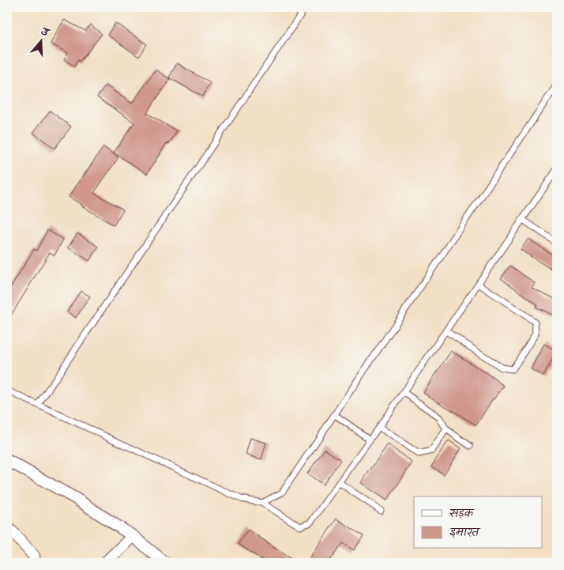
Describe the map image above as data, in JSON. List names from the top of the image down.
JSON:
{
  "legend": ["सड़क", "इमारत"],
  "north": "top"
}
